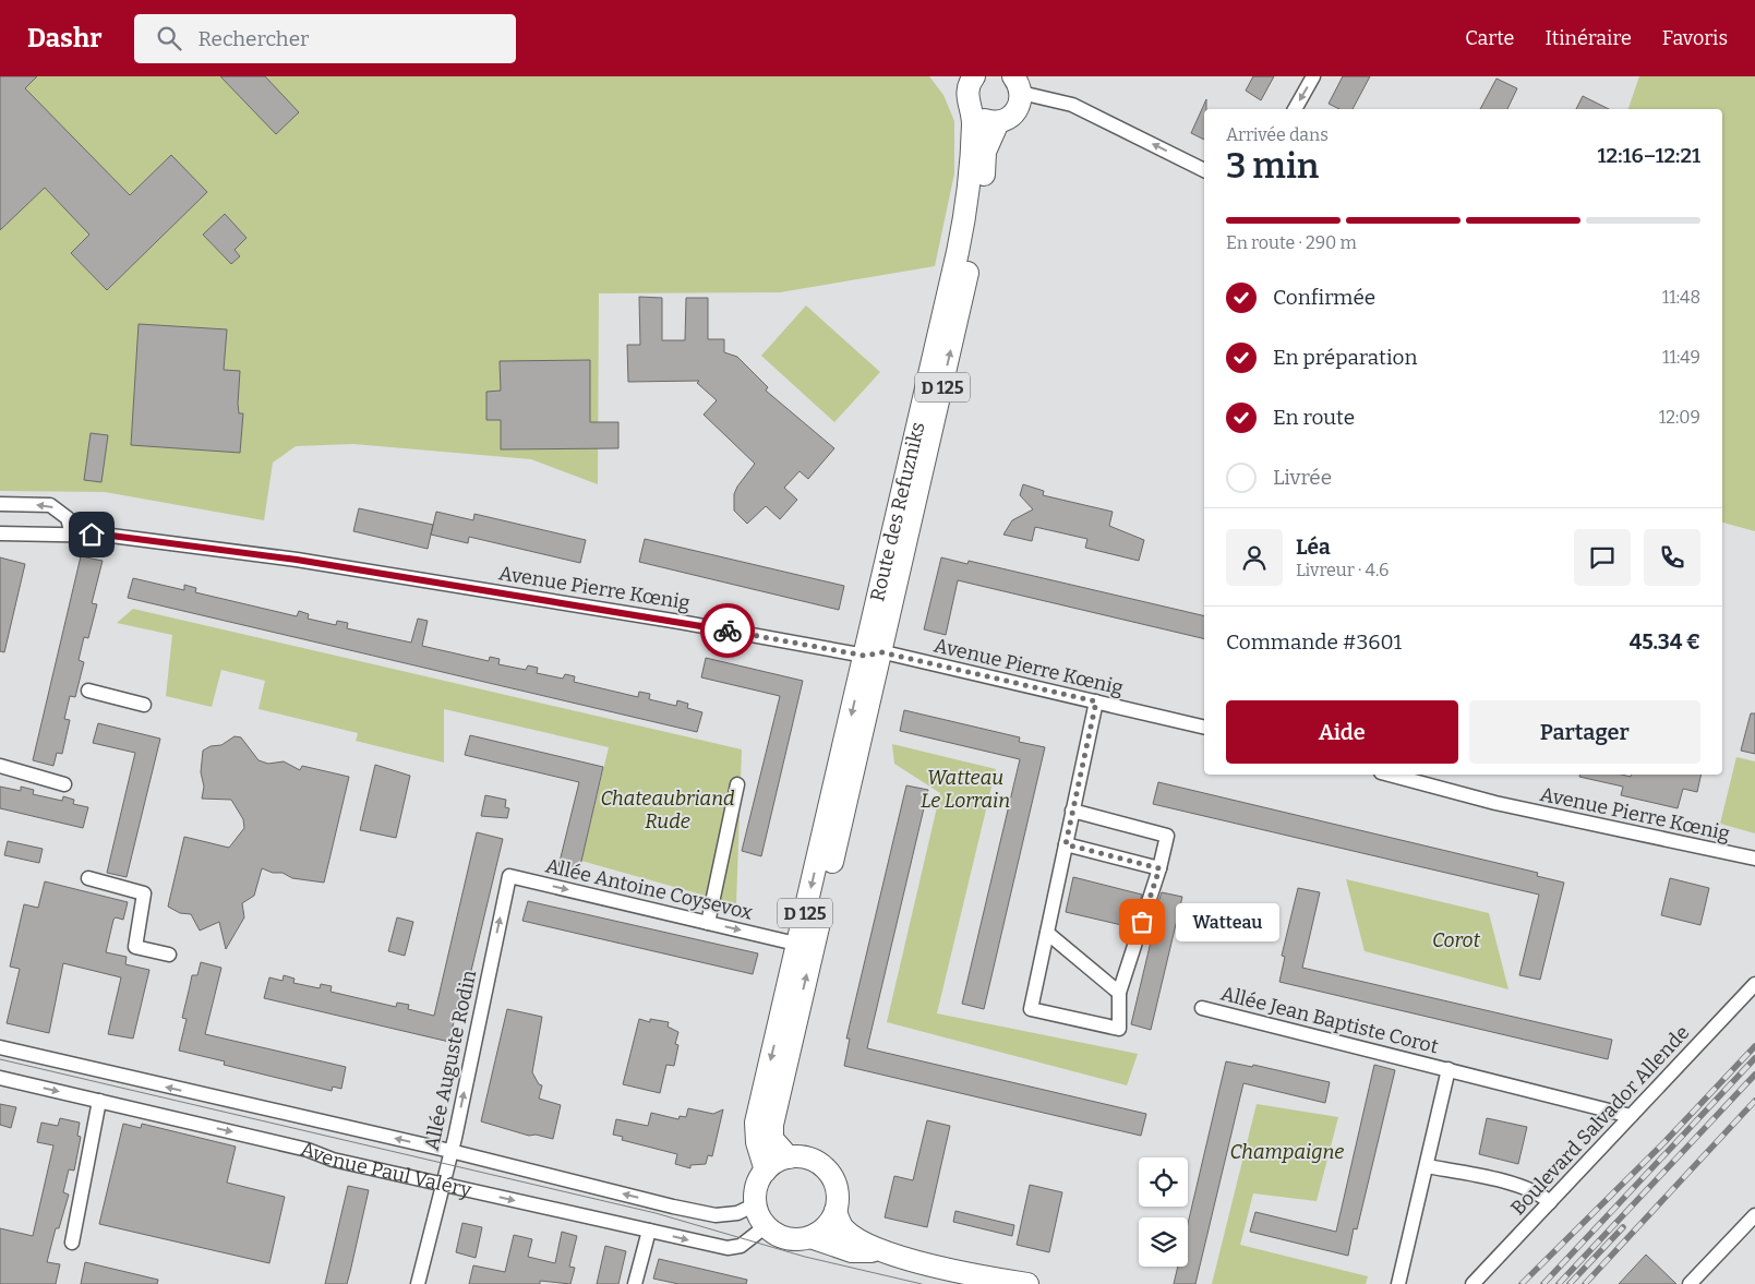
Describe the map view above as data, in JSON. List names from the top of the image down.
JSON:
{
  "streets": {
    "main road": ["D 125", "Route des Refuzniks"],
    "street": [
      "Avenue Pierre Kœnig",
      "Allée Antoine Coysevox",
      "Allée Jean Baptiste Corot",
      "Allée Auguste Rodin",
      "Boulevard Salvador Allende",
      "Avenue Paul Valéry"
    ]
  },
  "crossings": [
    ["D 125", "Route des Refuzniks"],
    ["D 125", "Avenue Pierre Kœnig"],
    ["D 125", "Allée Antoine Coysevox"],
    ["D 125", "Avenue Paul Valéry"],
    ["Route des Refuzniks", "Avenue Pierre Kœnig"],
    ["Allée Antoine Coysevox", "Allée Auguste Rodin"],
    ["Allée Jean Baptiste Corot", "Boulevard Salvador Allende"],
    ["Allée Auguste Rodin", "Avenue Paul Valéry"]
  ],
  "one_way": ["Allée Antoine Coysevox", "Allée Auguste Rodin"],
  "parks": [
    "Watteau Le Lorrain",
    "Chateaubriand Rude",
    "Corot",
    "Champaigne"
  ],
  "places": ["Watteau"],
  "page": {
    "header": "Dashr",
    "search": "Rechercher",
    "nav": ["Carte", "Itinéraire", "Favoris"],
    "heading": ["3 min", "Arrivée dans", "12:16–12:21"],
    "panel": [
      "Léa",
      "Livreur · 4.6",
      "Commande #3601",
      "45.34 €"
    ],
    "bar": "En route · 290 m",
    "list": [
      ["Confirmée", "11:48"],
      ["En préparation", "11:49"],
      ["En route", "12:09"],
      "Livrée"
    ],
    "buttons": ["Aide", "Partager"],
    "bubble": "Watteau"
  }
}
